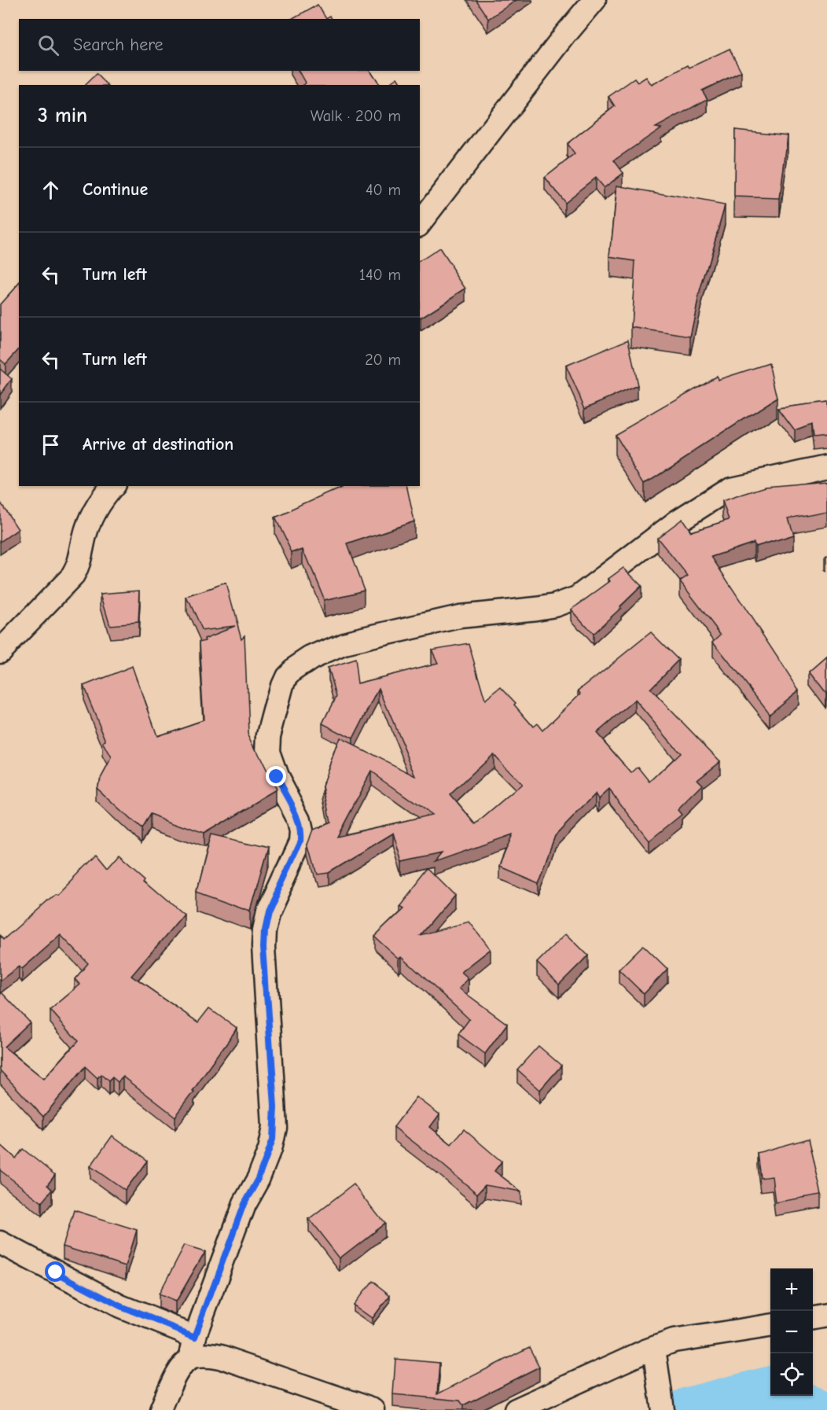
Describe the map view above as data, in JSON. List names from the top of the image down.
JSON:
{
  "page": {
    "search": "Search here",
    "heading": ["3 min", "Walk · 200 m"],
    "list": [
      ["Continue", "40 m"],
      ["Turn left", "140 m"],
      ["Turn left", "20 m"],
      "Arrive at destination"
    ],
    "map_buttons": ["+", "−"]
  }
}
